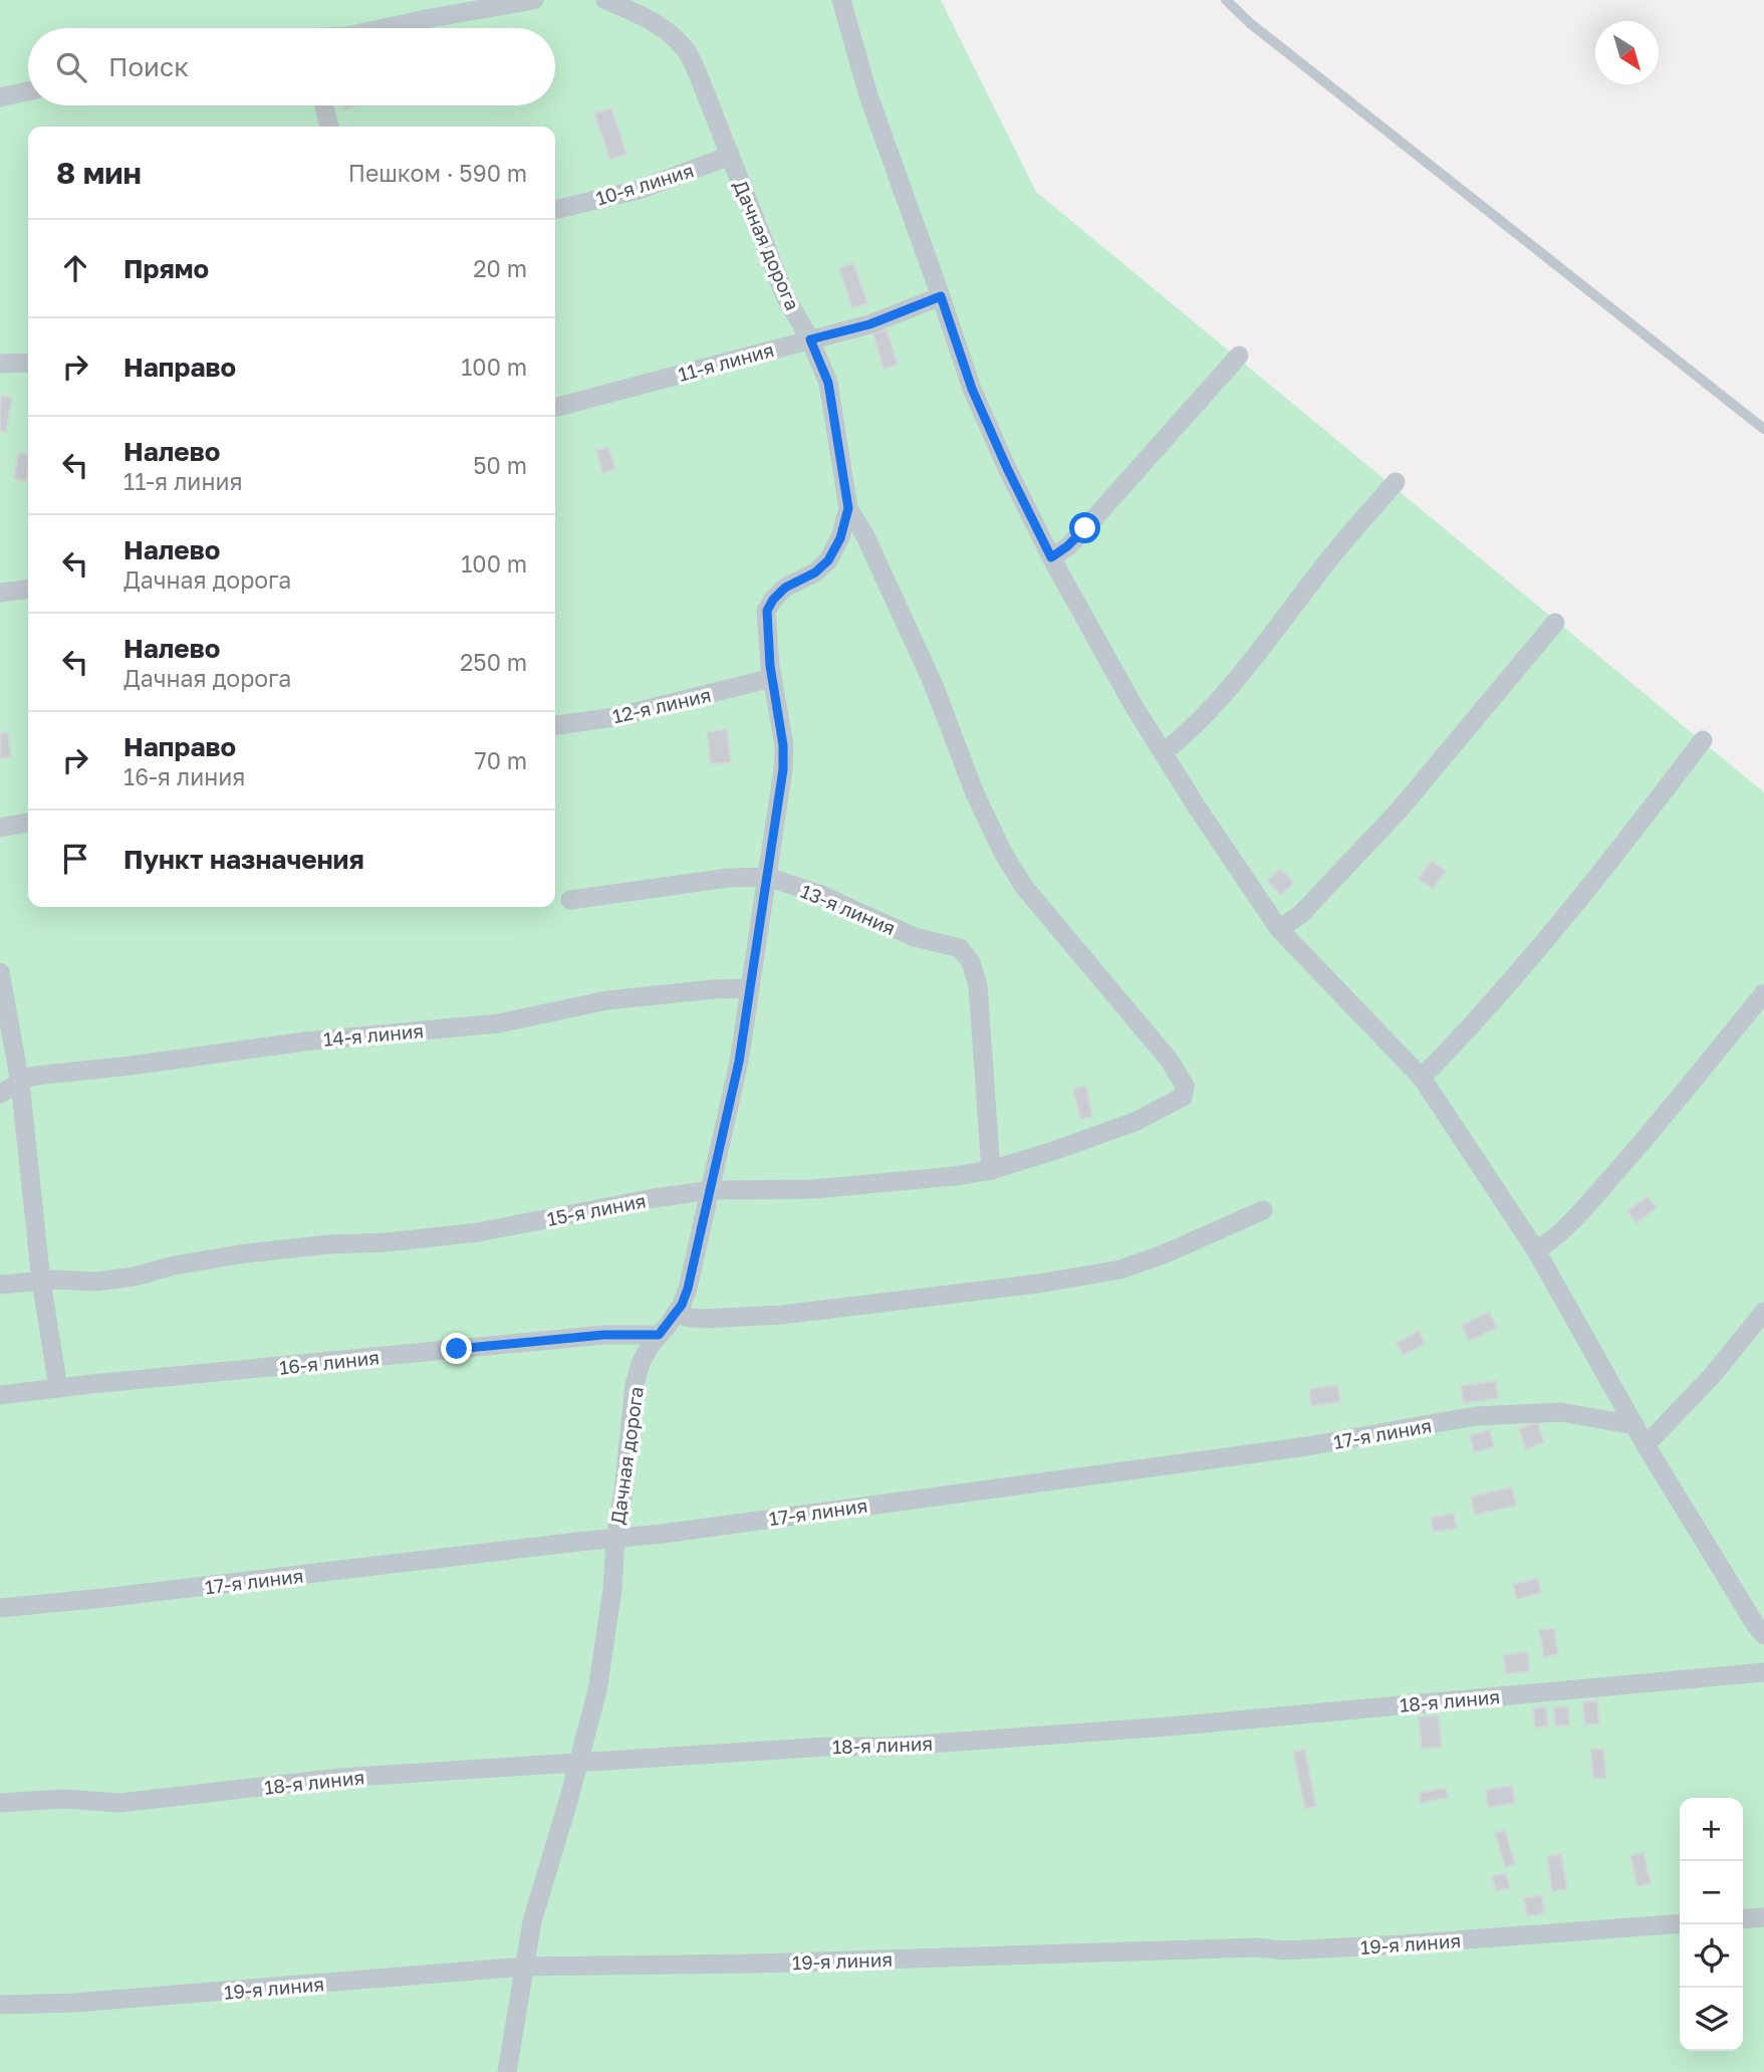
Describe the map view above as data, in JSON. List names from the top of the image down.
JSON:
{
  "streets": {
    "street": [
      "10-я линия",
      "Дачная дорога",
      "11-я линия",
      "12-я линия",
      "13-я линия",
      "14-я линия",
      "15-я линия",
      "16-я линия",
      "17-я линия",
      "18-я линия",
      "19-я линия"
    ]
  },
  "crossings": [
    ["10-я линия", "Дачная дорога"],
    ["Дачная дорога", "11-я линия"],
    ["Дачная дорога", "12-я линия"],
    ["Дачная дорога", "13-я линия"],
    ["Дачная дорога", "14-я линия"],
    ["Дачная дорога", "15-я линия"],
    ["Дачная дорога", "16-я линия"],
    ["Дачная дорога", "17-я линия"],
    ["Дачная дорога", "18-я линия"],
    ["Дачная дорога", "19-я линия"],
    ["13-я линия", "15-я линия"]
  ],
  "north": "bottom right",
  "page": {
    "search": "Поиск",
    "heading": ["8 мин", "Пешком · 590 m"],
    "list": [
      ["Прямо", "20 m"],
      ["Направо", "100 m"],
      ["Налево", "11-я линия", "50 m"],
      ["Налево", "Дачная дорога", "100 m"],
      ["Налево", "Дачная дорога", "250 m"],
      ["Направо", "16-я линия", "70 m"],
      "Пункт назначения"
    ],
    "map_buttons": ["+", "−"]
  }
}
